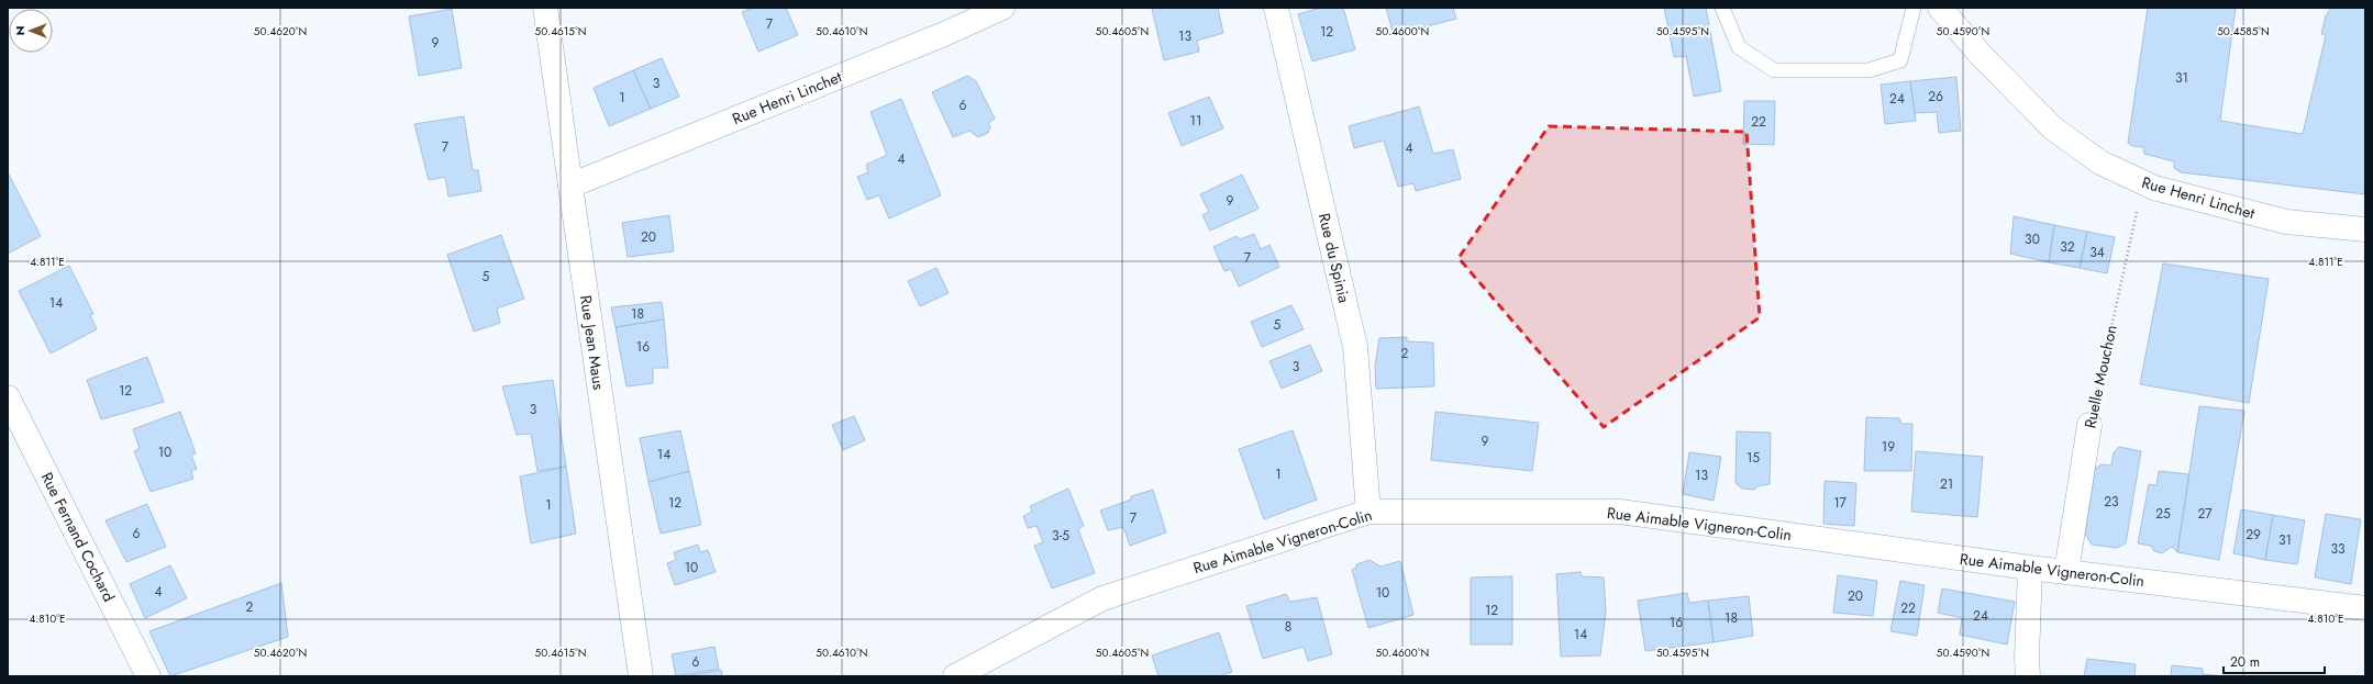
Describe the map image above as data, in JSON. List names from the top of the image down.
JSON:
{
  "streets": {
    "street": [
      "Rue Henri Linchet",
      "Rue du Spinia",
      "Rue Jean Maus",
      "Ruelle Mouchon",
      "Rue Aimable Vigneron-Colin",
      "Rue Fernand Cochard"
    ]
  },
  "crossings": [
    ["Rue Henri Linchet", "Rue Jean Maus"],
    ["Rue Henri Linchet", "Ruelle Mouchon"],
    ["Rue du Spinia", "Rue Aimable Vigneron-Colin"],
    ["Ruelle Mouchon", "Rue Aimable Vigneron-Colin"]
  ],
  "house_numbers": [
    "7",
    "12",
    "13",
    "9",
    "31",
    "3",
    "26",
    "1",
    "24",
    "6",
    "11",
    "22",
    "7",
    "4",
    "4",
    "9",
    "20",
    "30",
    "32",
    "34",
    "7",
    "5",
    "14",
    "18",
    "5",
    "16",
    "2",
    "3",
    "12",
    "3",
    "9",
    "19",
    "10",
    "14",
    "15",
    "1",
    "13",
    "21",
    "23",
    "12",
    "17",
    "1",
    "25",
    "27",
    "7",
    "6",
    "29",
    "3-5",
    "31",
    "33",
    "10",
    "4",
    "10",
    "20",
    "2",
    "22",
    "12",
    "24",
    "18",
    "16",
    "8",
    "14",
    "6"
  ],
  "scale_bar": "20 m",
  "north": "left",
  "coordinates": [
    "50.4620°N",
    "50.4615°N",
    "50.4610°N",
    "50.4605°N",
    "50.4600°N",
    "50.4595°N",
    "50.4590°N",
    "50.4585°N",
    "4.811°E",
    "4.810°E"
  ]
}
